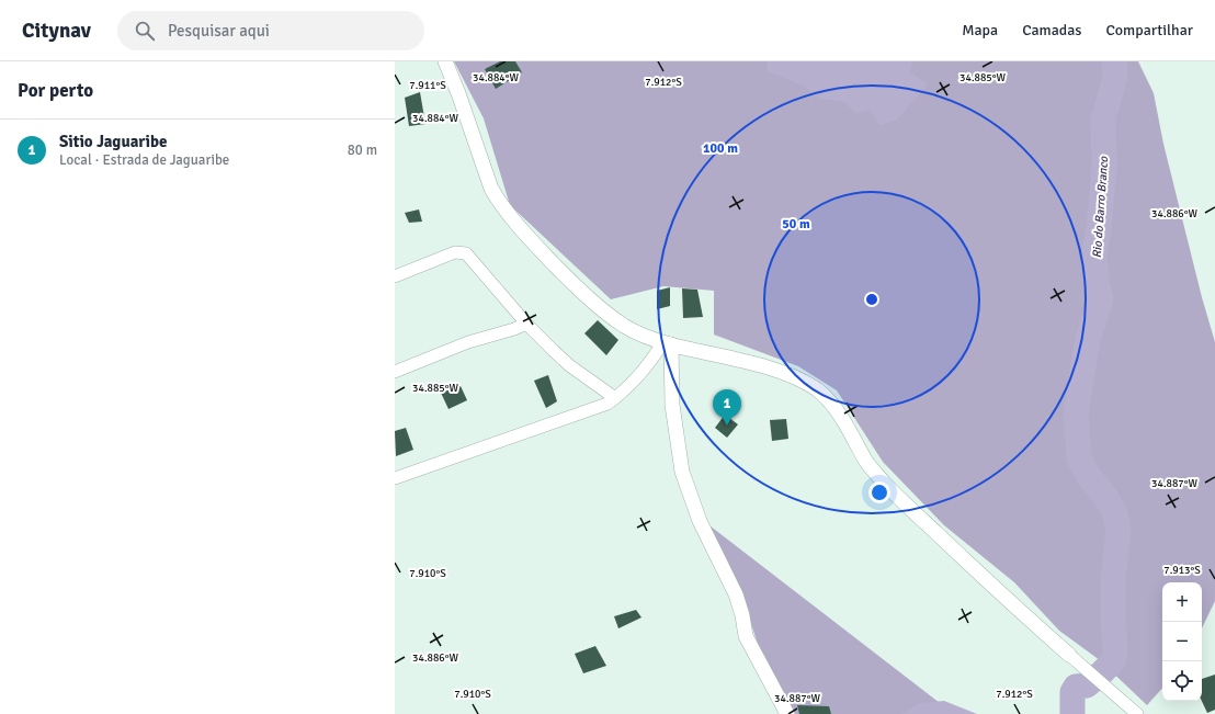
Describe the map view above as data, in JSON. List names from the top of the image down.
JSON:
{
  "water": ["Rio do Barro Branco"],
  "page": {
    "header": "Citynav",
    "search": "Pesquisar aqui",
    "nav": ["Mapa", "Camadas", "Compartilhar"],
    "heading": "Por perto",
    "list": [
      {
        "mark": "1",
        "name": "Sitio Jaguaribe",
        "note": "Local · Estrada de Jaguaribe",
        "value": "80 m"
      }
    ],
    "pins": "1",
    "map_buttons": ["+", "−"]
  },
  "coordinates": [
    "34.884°W",
    "34.885°W",
    "7.912°S",
    "7.911°S",
    "34.886°W",
    "34.887°W",
    "7.913°S",
    "7.910°S"
  ],
  "rings": ["100 m", "50 m"]
}
